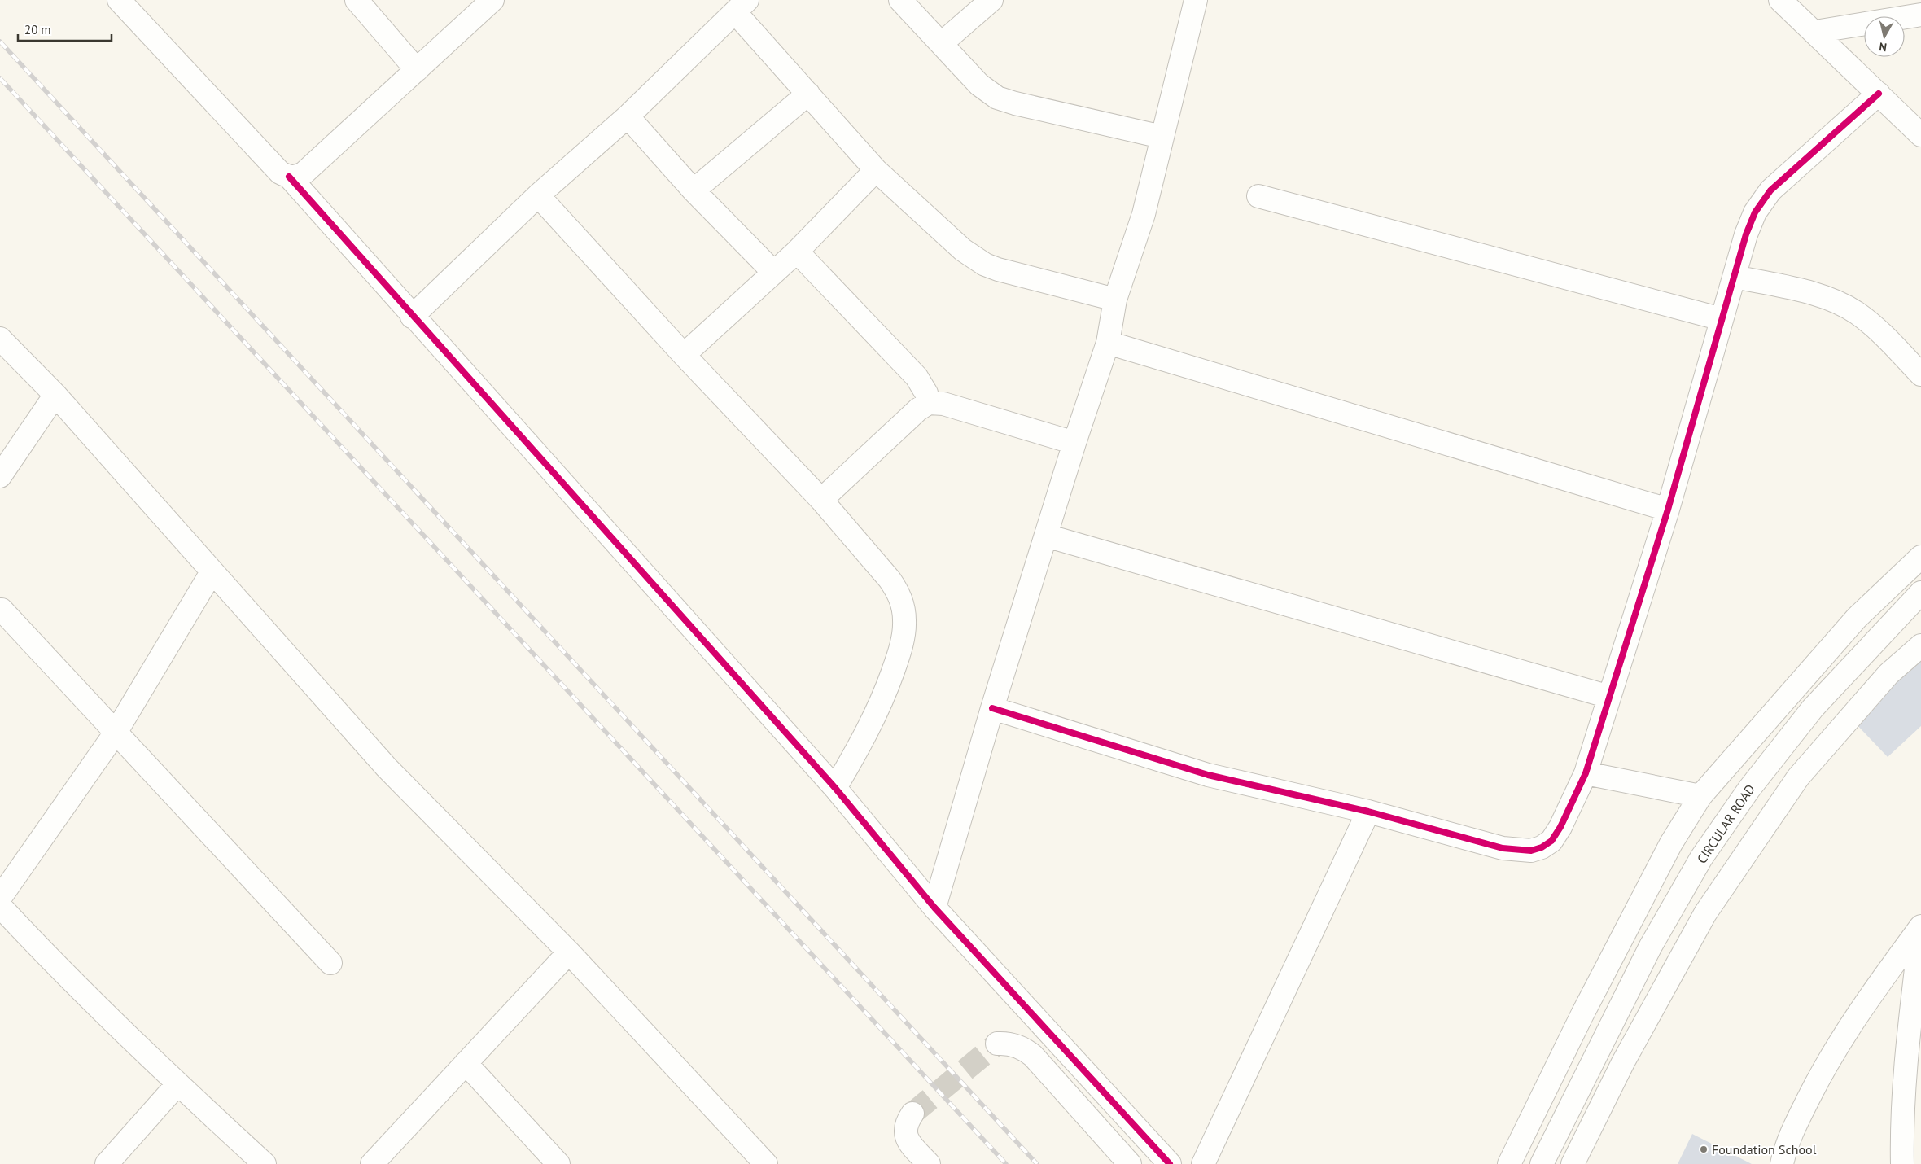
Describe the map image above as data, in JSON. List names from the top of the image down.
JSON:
{
  "streets": {
    "street": ["CIRCULAR ROAD"]
  },
  "places": ["Foundation School"],
  "scale_bar": "20 m",
  "north": "bottom"
}
